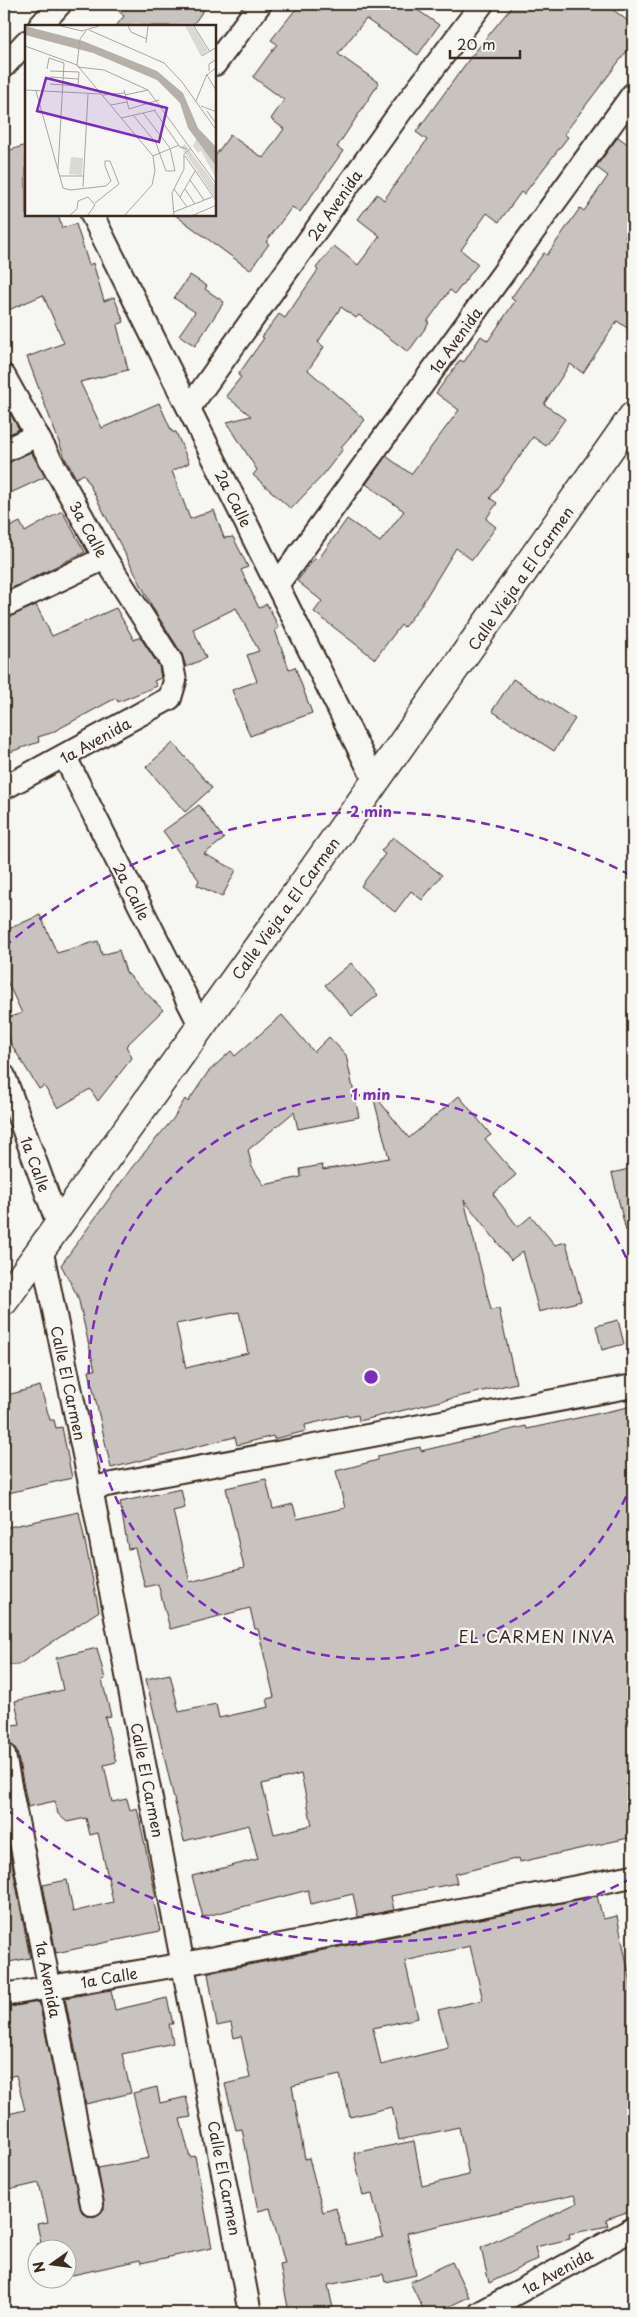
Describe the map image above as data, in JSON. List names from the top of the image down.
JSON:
{
  "streets": {
    "street": [
      "2a Avenida",
      "1a Avenida",
      "2a Calle",
      "3a Calle",
      "Calle Vieja a El Carmen",
      "1a Calle",
      "Calle El Carmen"
    ]
  },
  "crossings": [
    ["2a Avenida", "2a Calle"],
    ["1a Avenida", "2a Calle"],
    ["1a Avenida", "3a Calle"],
    ["1a Avenida", "1a Calle"],
    ["2a Calle", "Calle Vieja a El Carmen"],
    ["Calle Vieja a El Carmen", "1a Calle"],
    ["Calle Vieja a El Carmen", "Calle El Carmen"],
    ["1a Calle", "Calle El Carmen"]
  ],
  "districts": ["EL CARMEN INVA"],
  "scale_bar": "20 m",
  "north": "left",
  "rings": ["2 min", "1 min"]
}
